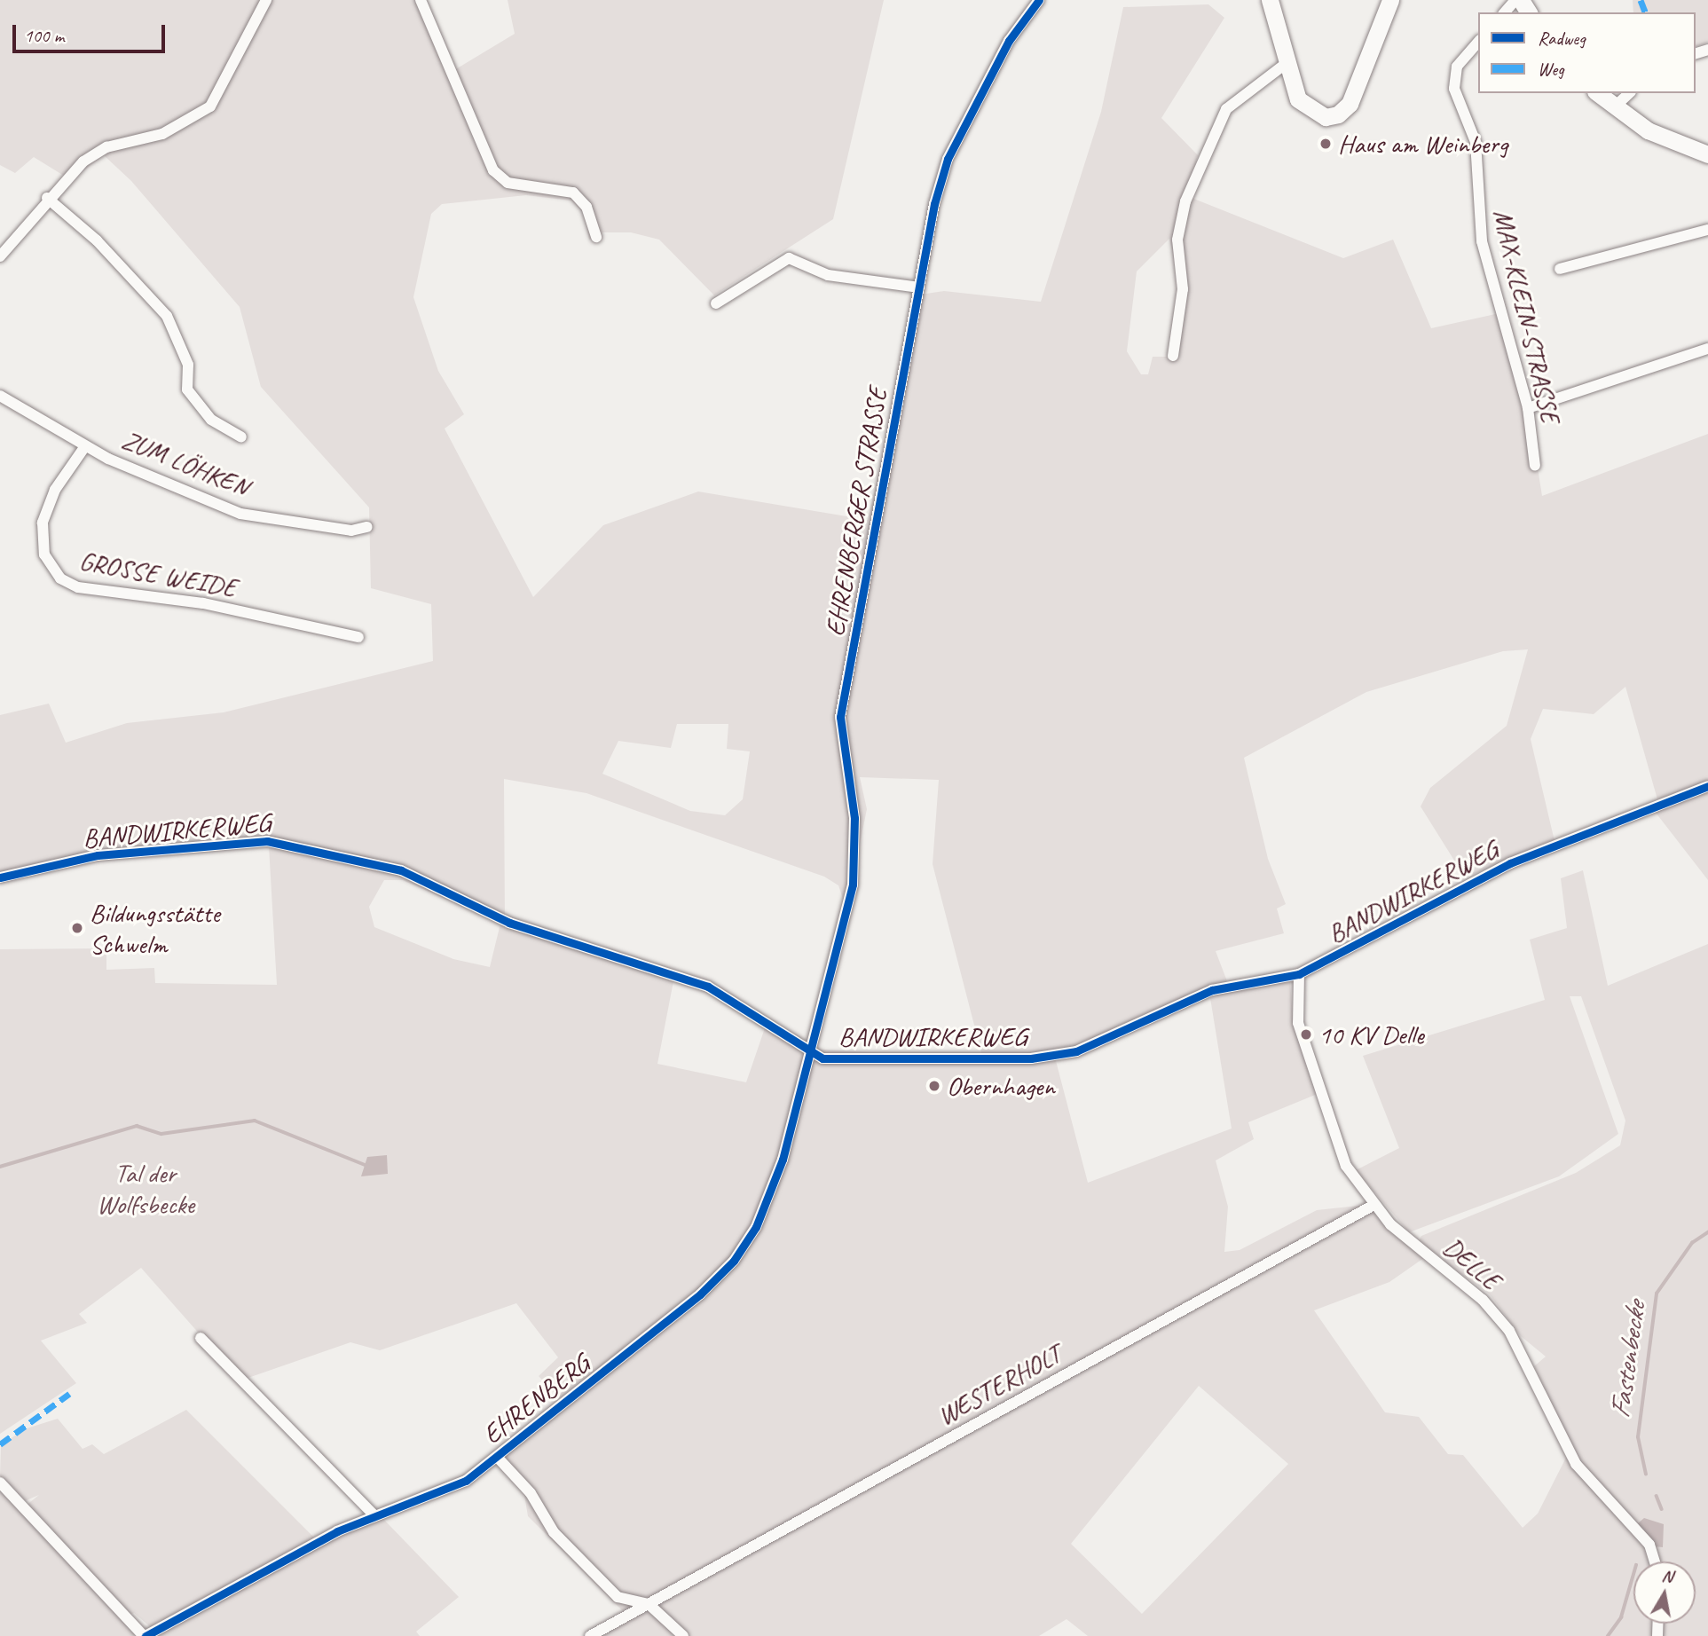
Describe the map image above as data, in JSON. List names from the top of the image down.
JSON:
{
  "streets": {
    "street": [
      "MAX-KLEIN-STRASSE",
      "ZUM LÖHKEN",
      "EHRENBERGER STRASSE",
      "GROSSE WEIDE",
      "BANDWIRKERWEG",
      "DELLE",
      "WESTERHOLT",
      "EHRENBERG"
    ]
  },
  "crossings": [
    ["ZUM LÖHKEN", "GROSSE WEIDE"],
    ["EHRENBERGER STRASSE", "BANDWIRKERWEG"],
    ["EHRENBERGER STRASSE", "EHRENBERG"],
    ["BANDWIRKERWEG", "DELLE"],
    ["BANDWIRKERWEG", "EHRENBERG"],
    ["DELLE", "WESTERHOLT"],
    ["WESTERHOLT", "EHRENBERG"]
  ],
  "water": ["Fastenbecke"],
  "parks": ["Tal der Wolfsbecke"],
  "places": [
    "Haus am Weinberg",
    "Bildungsstätte Schwelm",
    "10 KV Delle",
    "Obernhagen"
  ],
  "legend": ["Radweg", "Weg"],
  "scale_bar": "100 m",
  "north": "top"
}
